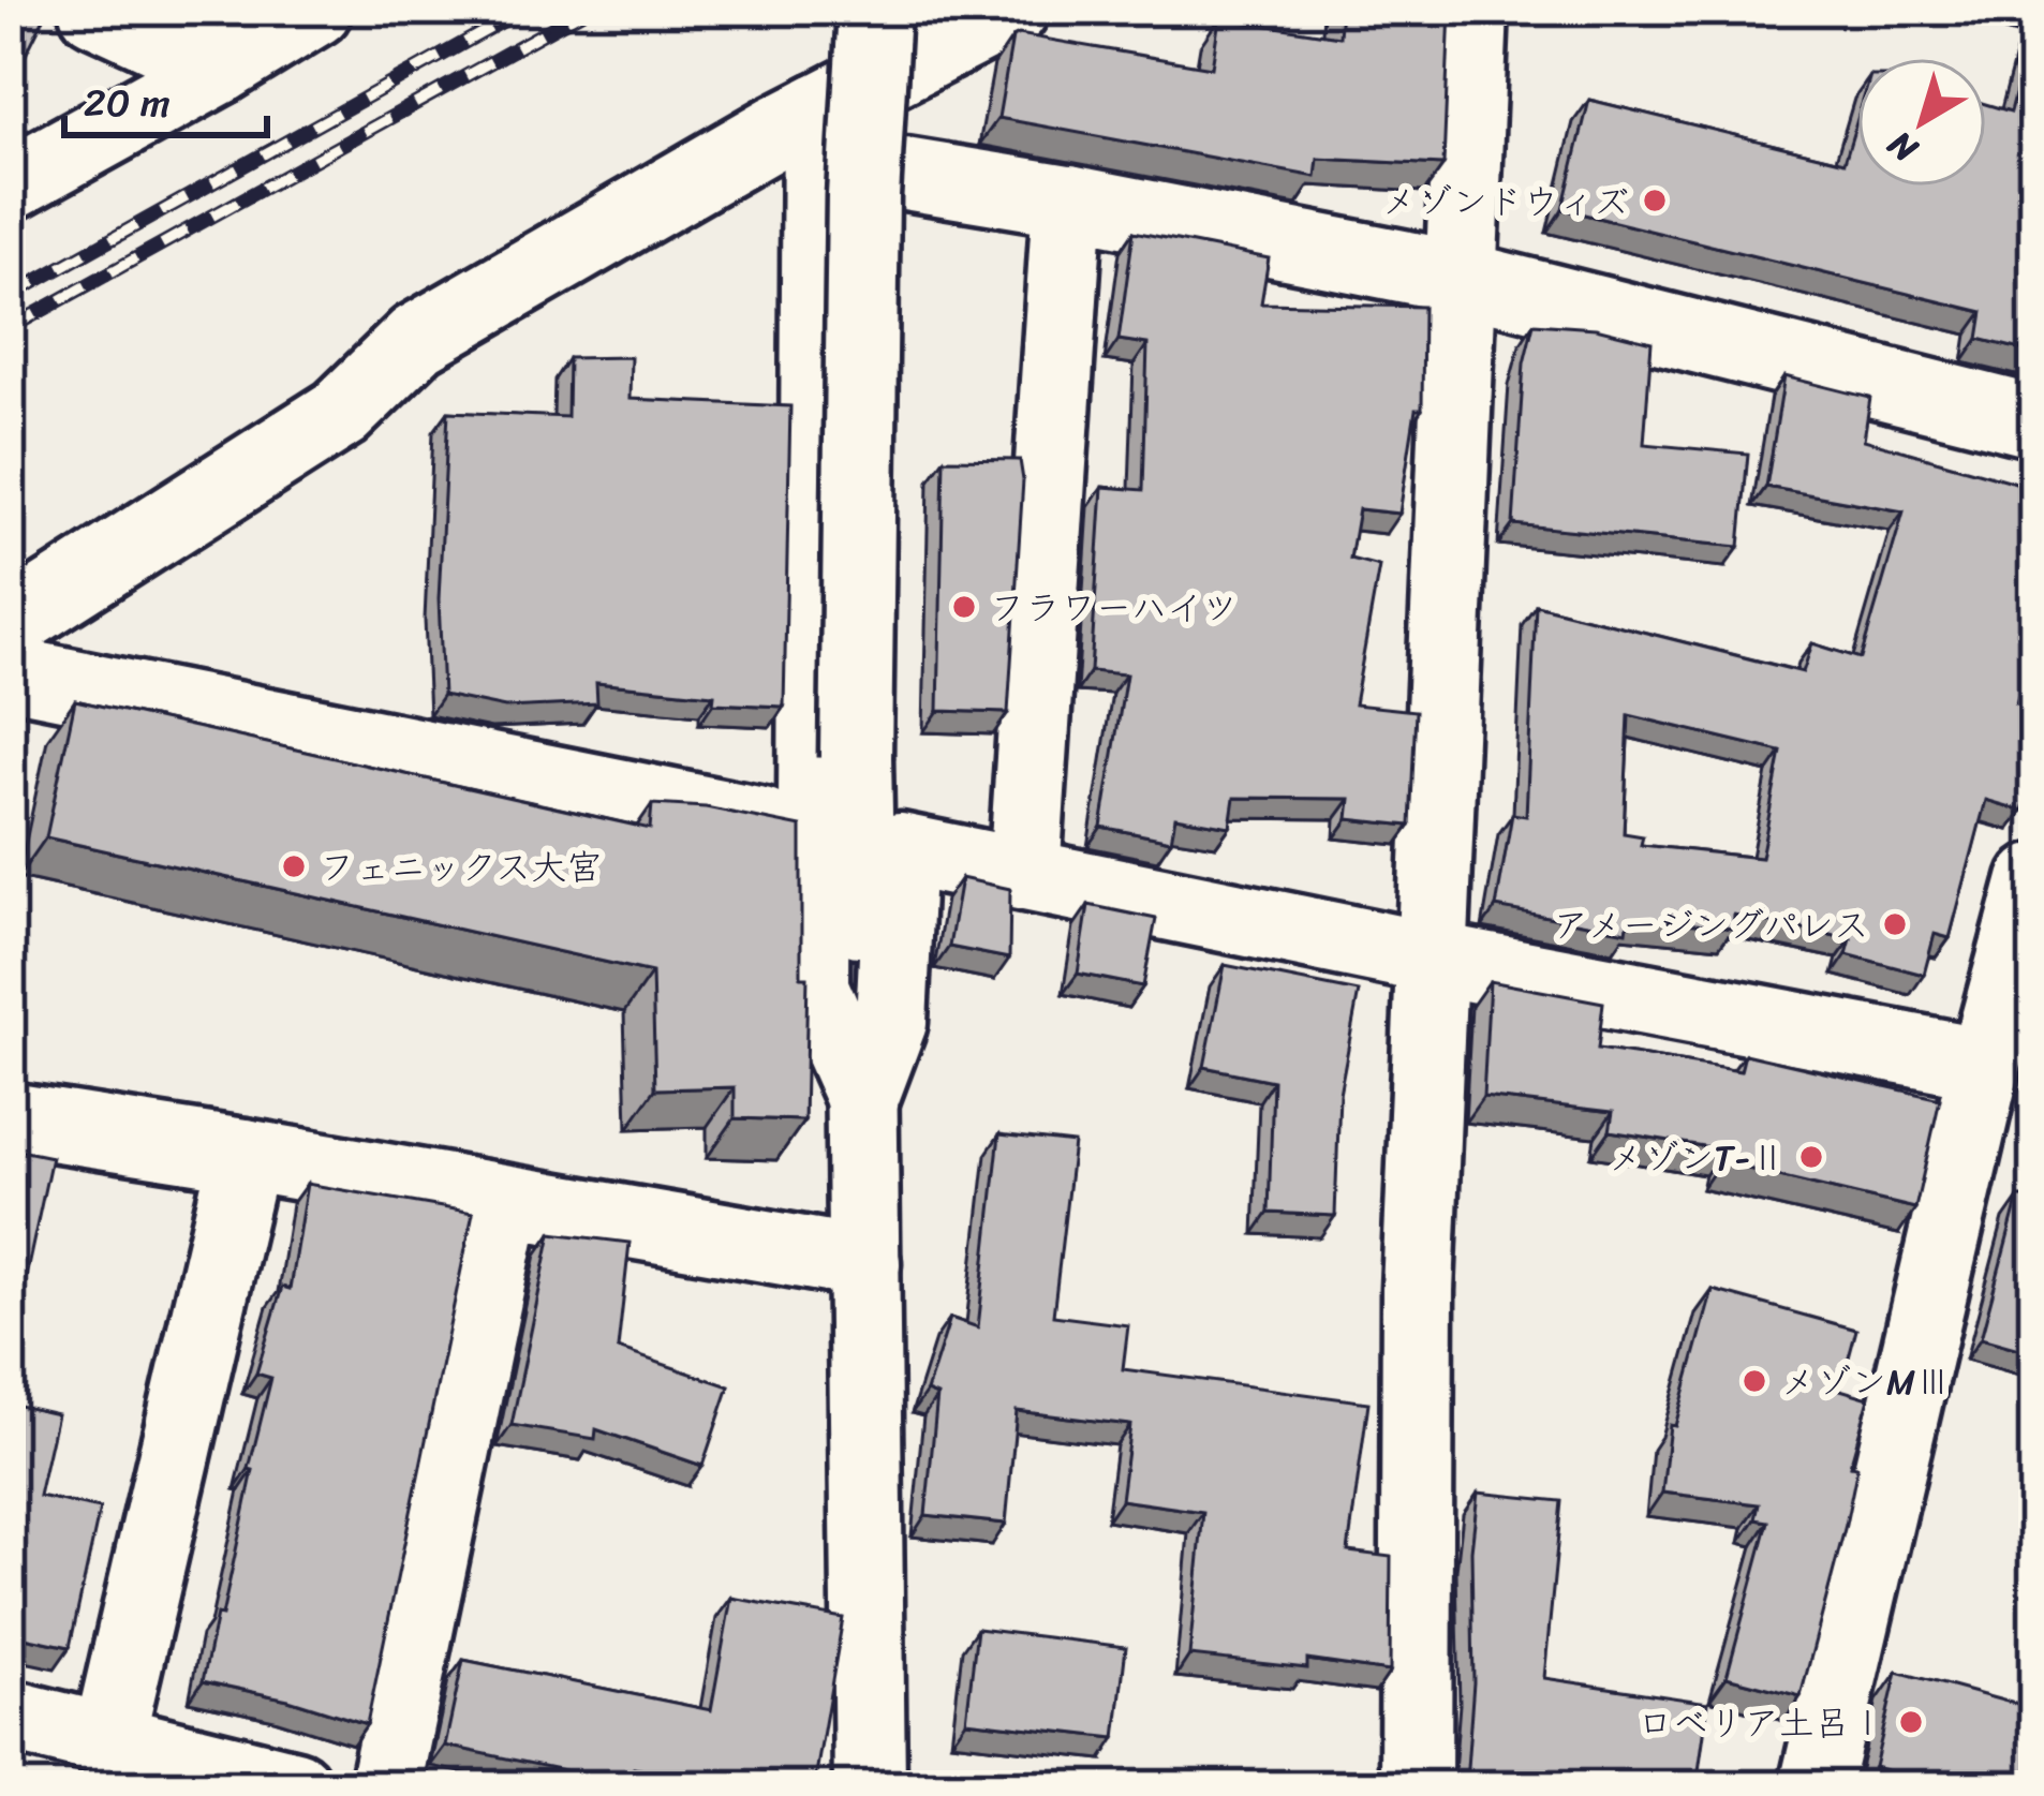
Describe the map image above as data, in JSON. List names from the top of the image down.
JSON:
{
  "places": [
    "メゾンドウィズ",
    "フラワーハイツ",
    "フェニックス大宮",
    "アメージングパレス",
    "メゾンT-Ⅱ",
    "メゾンMⅢ",
    "ロベリア土呂Ⅰ"
  ],
  "scale_bar": "20 m",
  "north": "bottom left"
}
